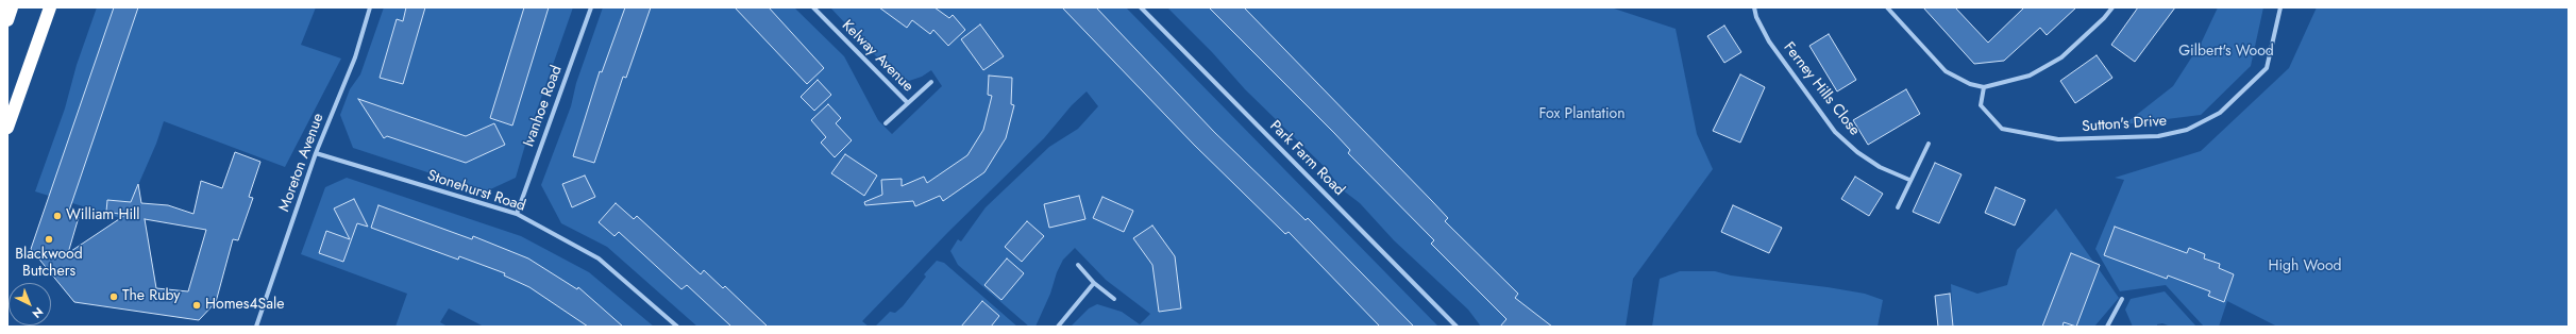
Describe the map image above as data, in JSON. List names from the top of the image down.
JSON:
{
  "streets": {
    "street": [
      "Kelway Avenue",
      "Ferney Hills Close",
      "Ivanhoe Road",
      "Sutton's Drive",
      "Park Farm Road",
      "Moreton Avenue",
      "Stonehurst Road"
    ]
  },
  "crossings": [
    ["Ivanhoe Road", "Stonehurst Road"],
    ["Moreton Avenue", "Stonehurst Road"]
  ],
  "parks": ["Gilbert's Wood", "Fox Plantation", "High Wood"],
  "places": [
    "William Hill",
    "Blackwood Butchers",
    "The Ruby",
    "Homes4Sale"
  ],
  "north": "bottom right"
}
